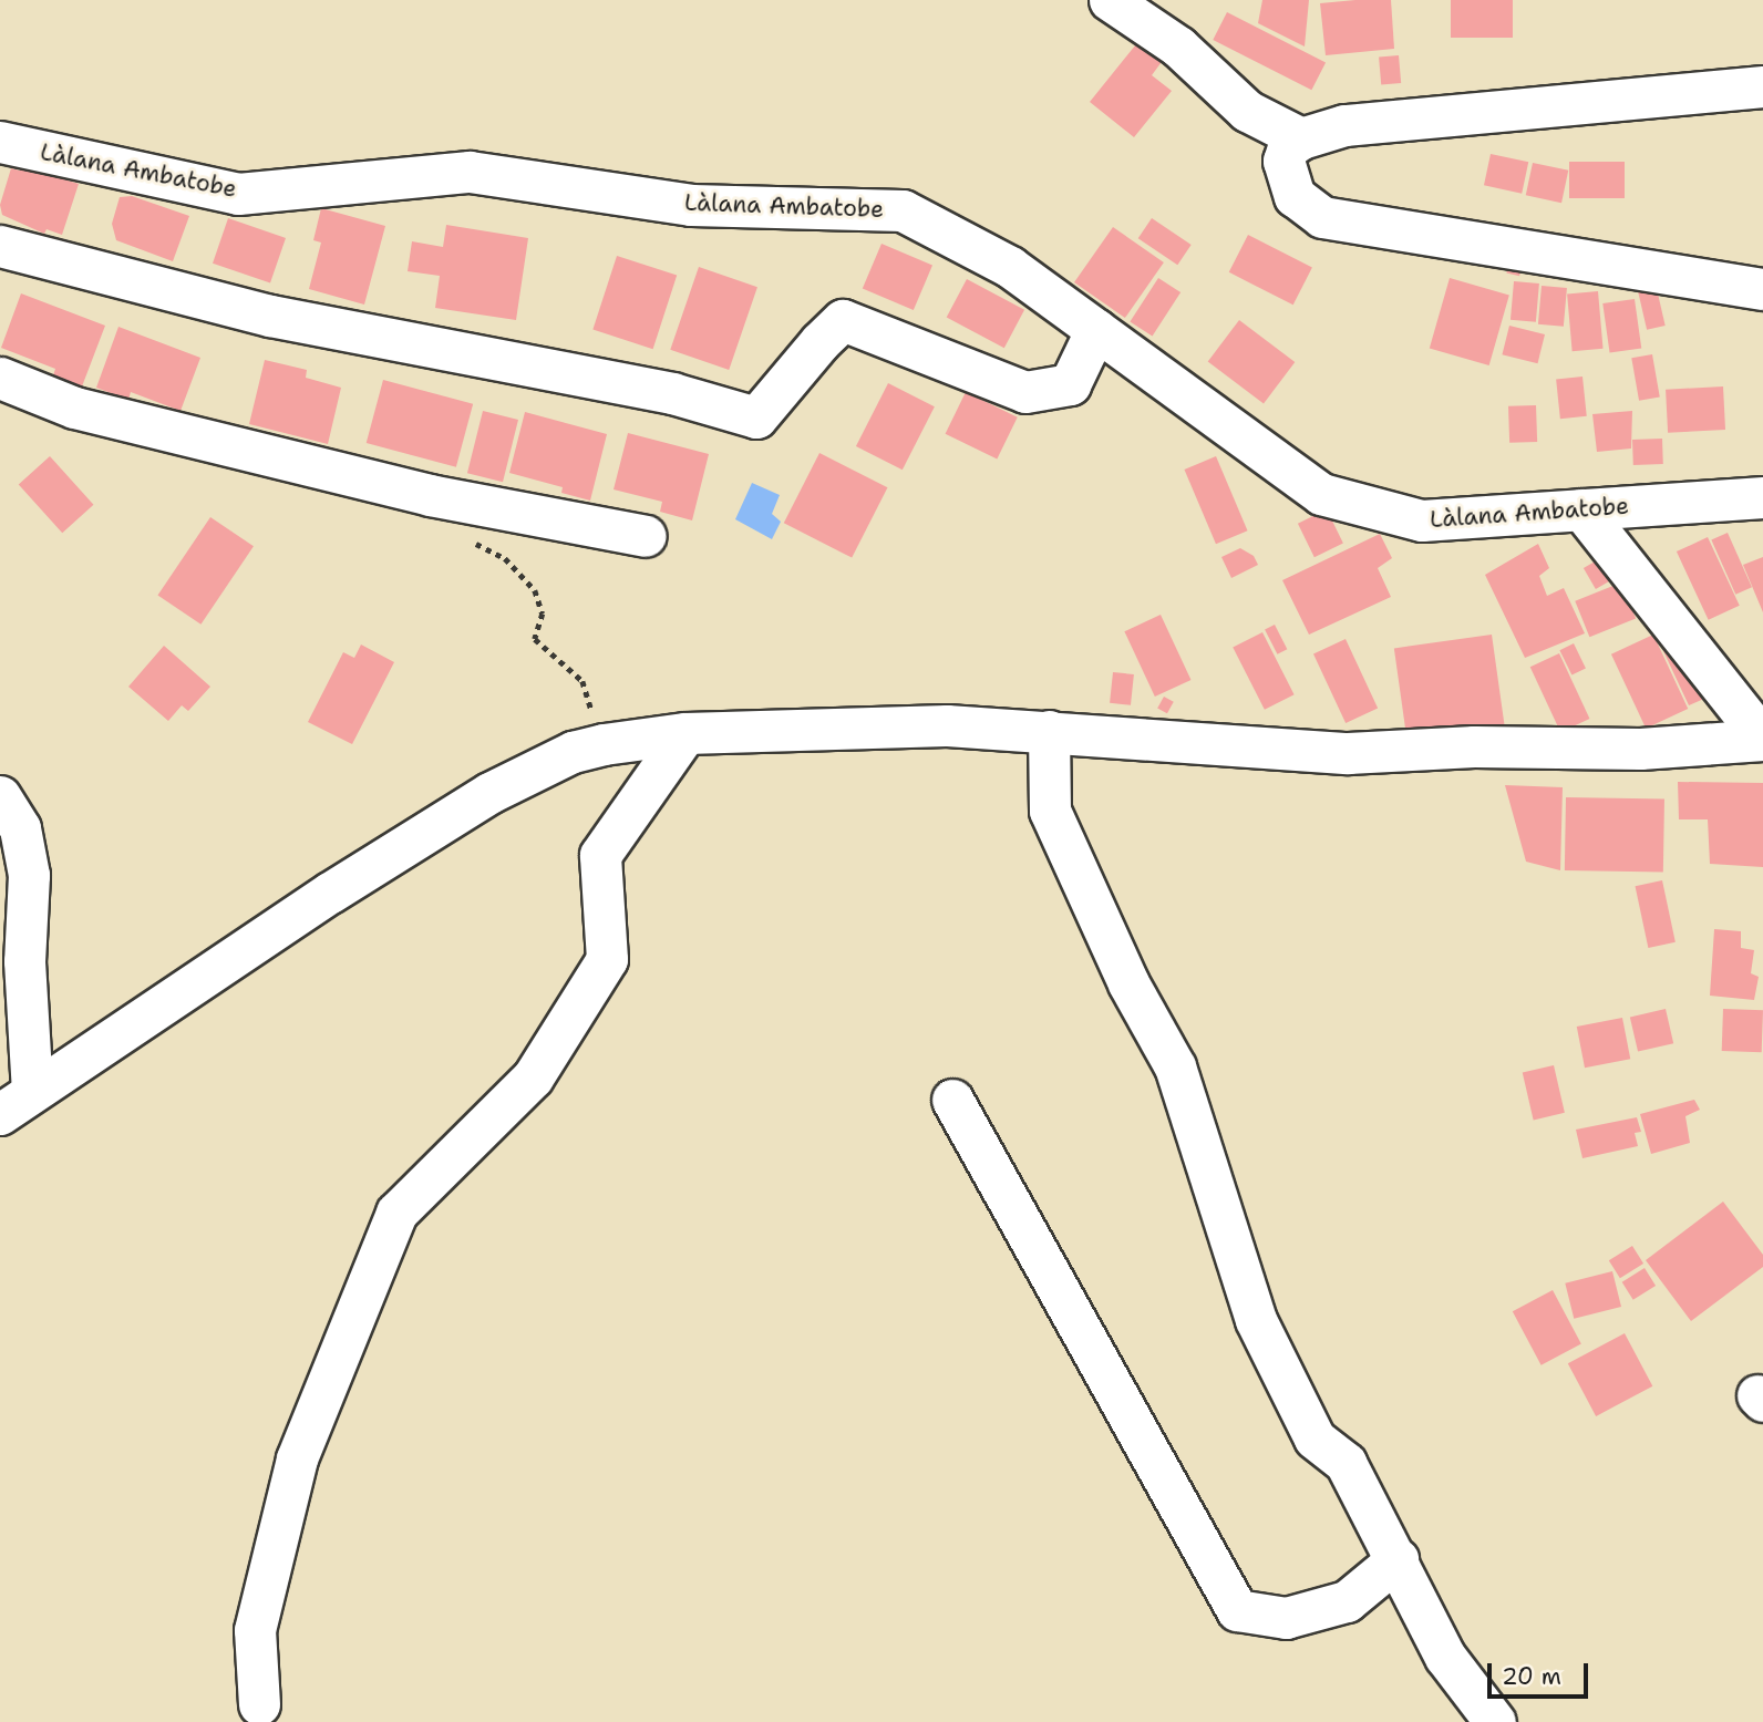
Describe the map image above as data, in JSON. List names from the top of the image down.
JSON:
{
  "streets": {
    "street": ["Làlana Ambatobe"]
  },
  "scale_bar": "20 m"
}
